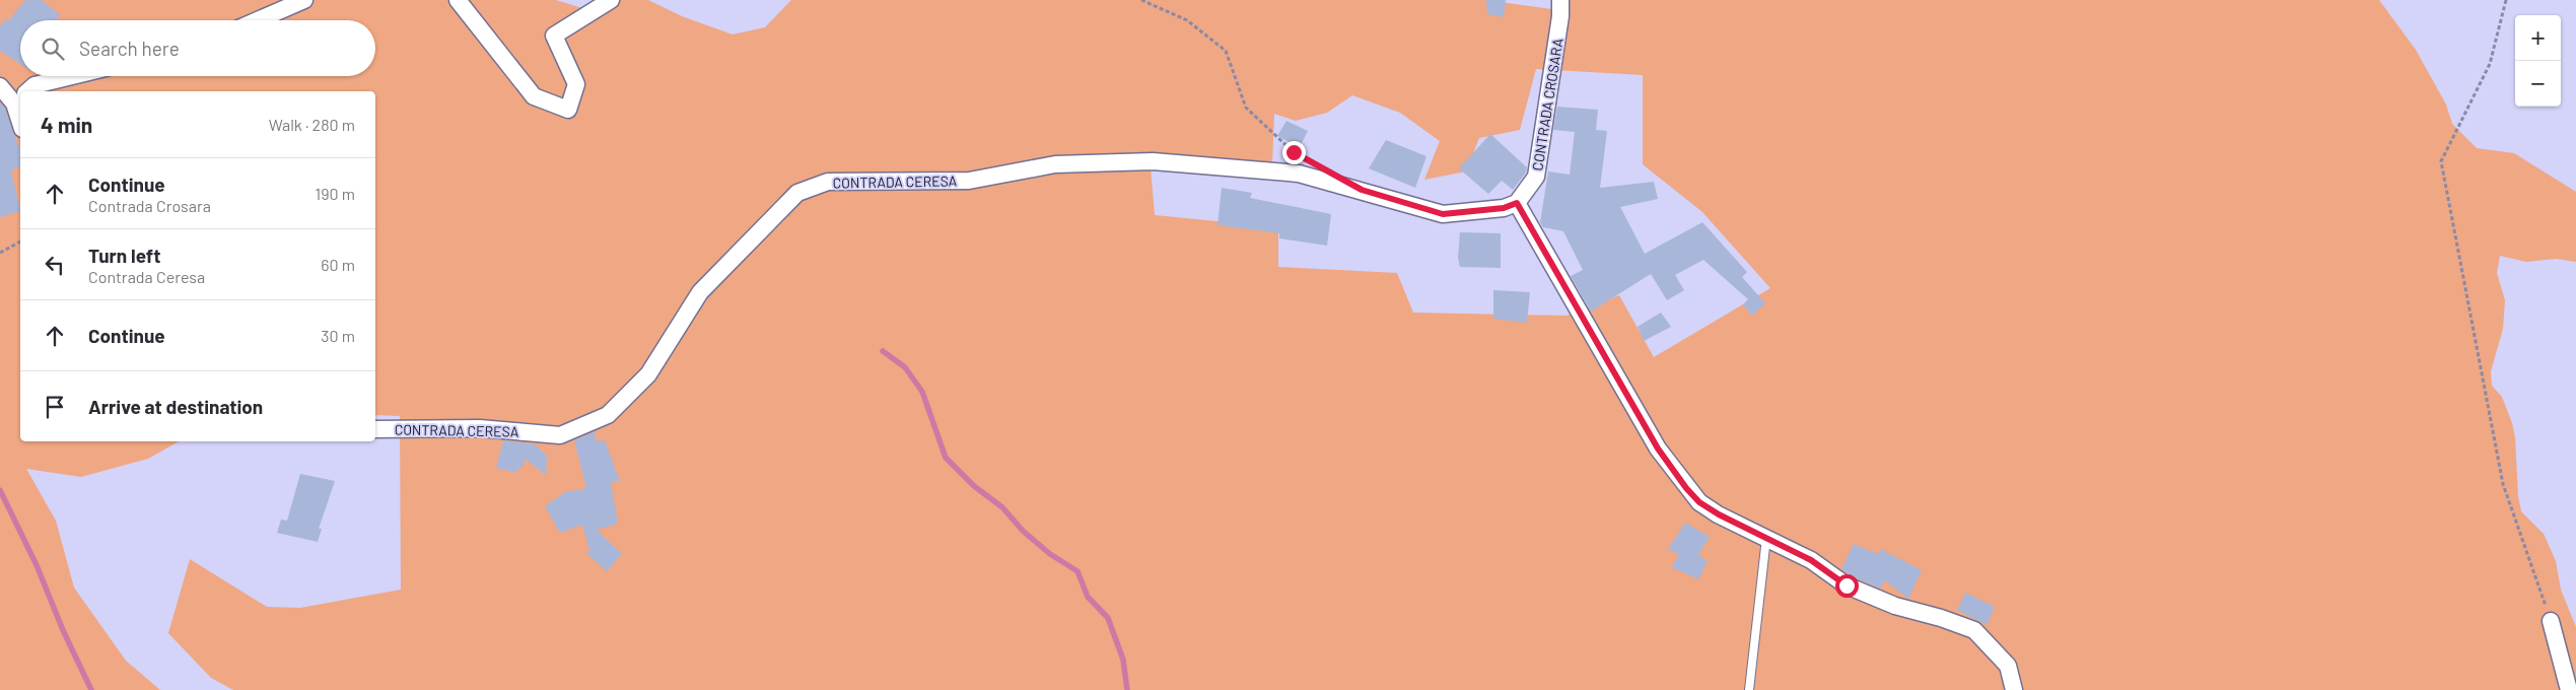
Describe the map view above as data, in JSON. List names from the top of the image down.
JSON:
{
  "streets": {
    "street": ["CONTRADA CROSARA", "CONTRADA CERESA"]
  },
  "crossings": [
    ["CONTRADA CROSARA", "CONTRADA CERESA"]
  ],
  "page": {
    "map_buttons": ["+", "−"],
    "search": "Search here",
    "heading": ["4 min", "Walk · 280 m"],
    "list": [
      ["Continue", "Contrada Crosara", "190 m"],
      ["Turn left", "Contrada Ceresa", "60 m"],
      ["Continue", "30 m"],
      "Arrive at destination"
    ]
  }
}
